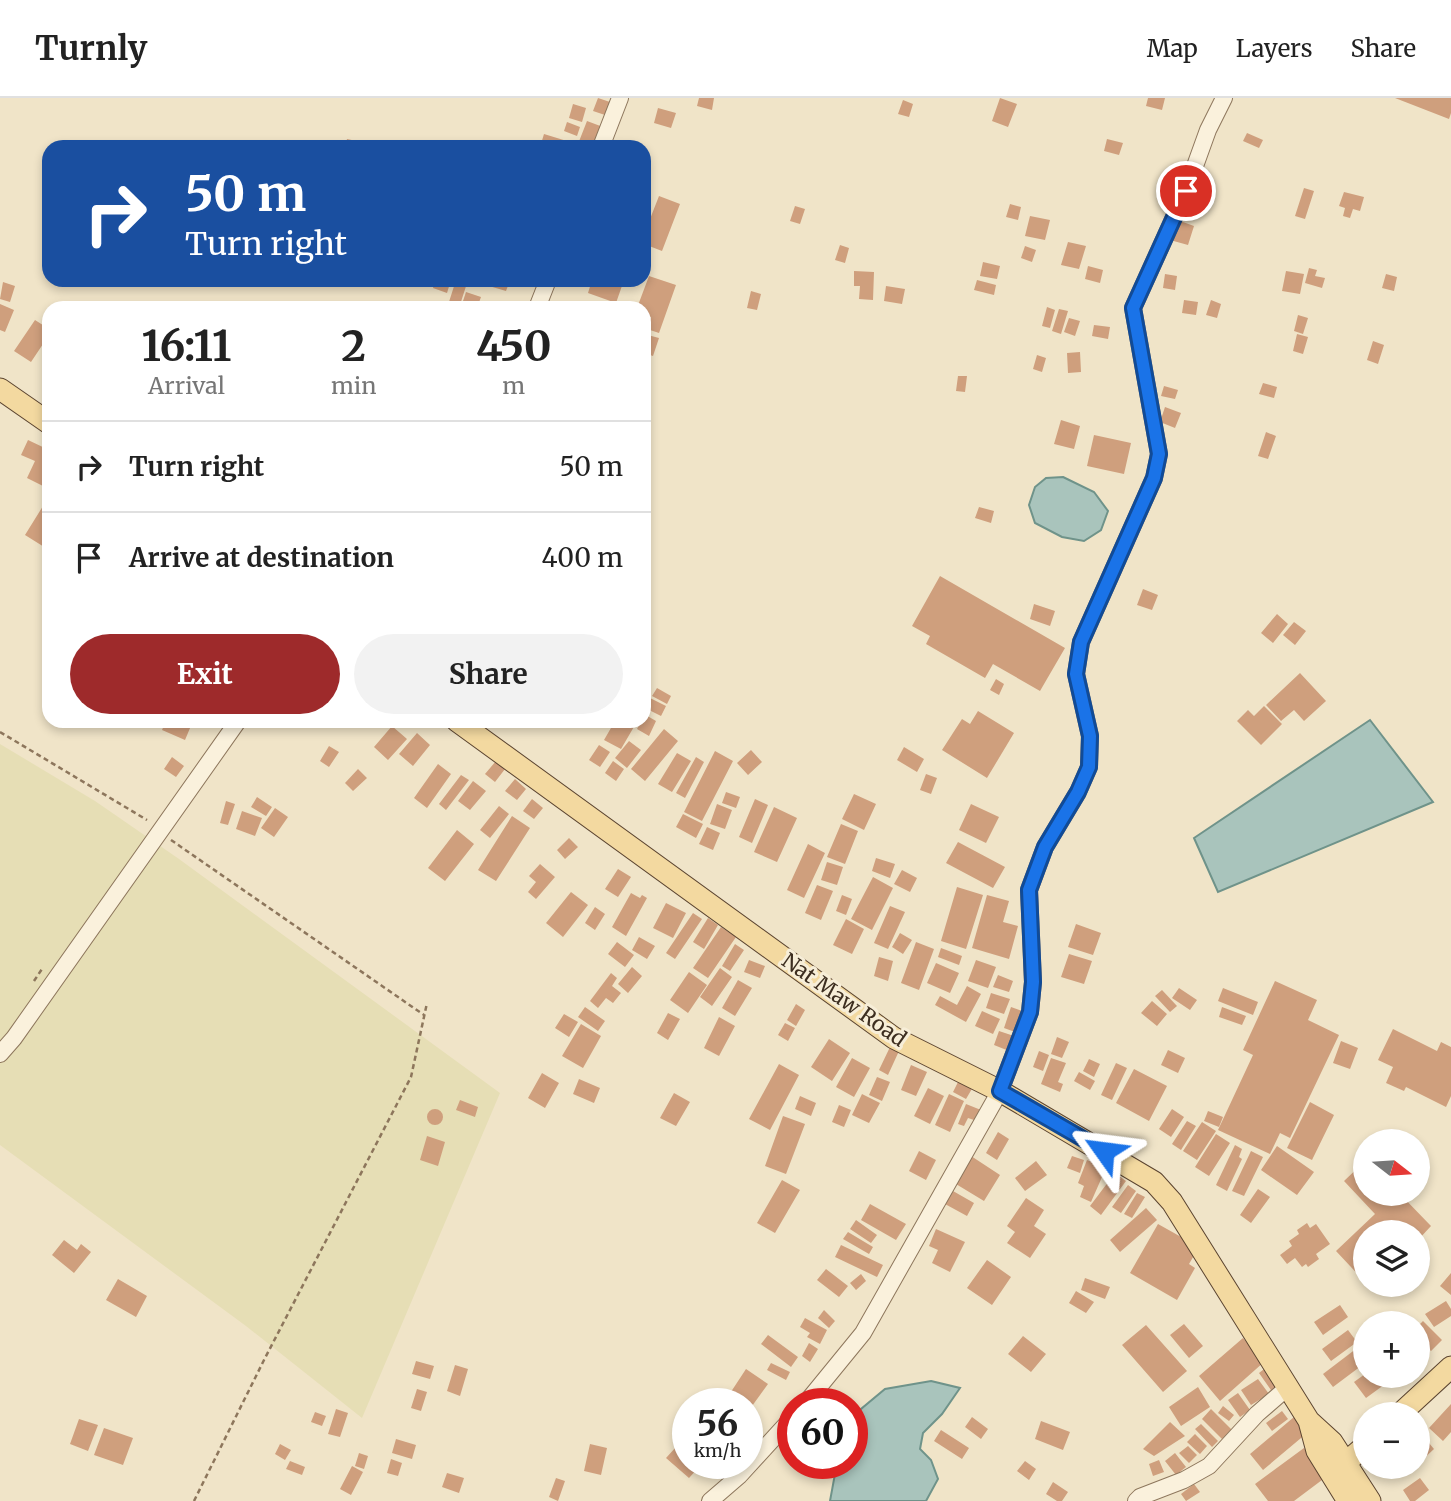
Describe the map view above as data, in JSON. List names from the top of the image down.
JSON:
{
  "streets": {
    "main road": ["Nat Maw Road"]
  },
  "north": "right",
  "page": {
    "header": "Turnly",
    "nav": ["Map", "Layers", "Share"],
    "turn": ["50 m", "Turn right"],
    "eta": [
      "16:11",
      "Arrival",
      "2",
      "min",
      "450",
      "m"
    ],
    "list": [
      {
        "name": "Turn right",
        "value": "50 m"
      },
      {
        "name": "Arrive at destination",
        "value": "400 m"
      }
    ],
    "buttons": ["Exit", "Share"],
    "map_buttons": ["+", "−"],
    "speed": "56 km/h",
    "limit": "60"
  }
}
